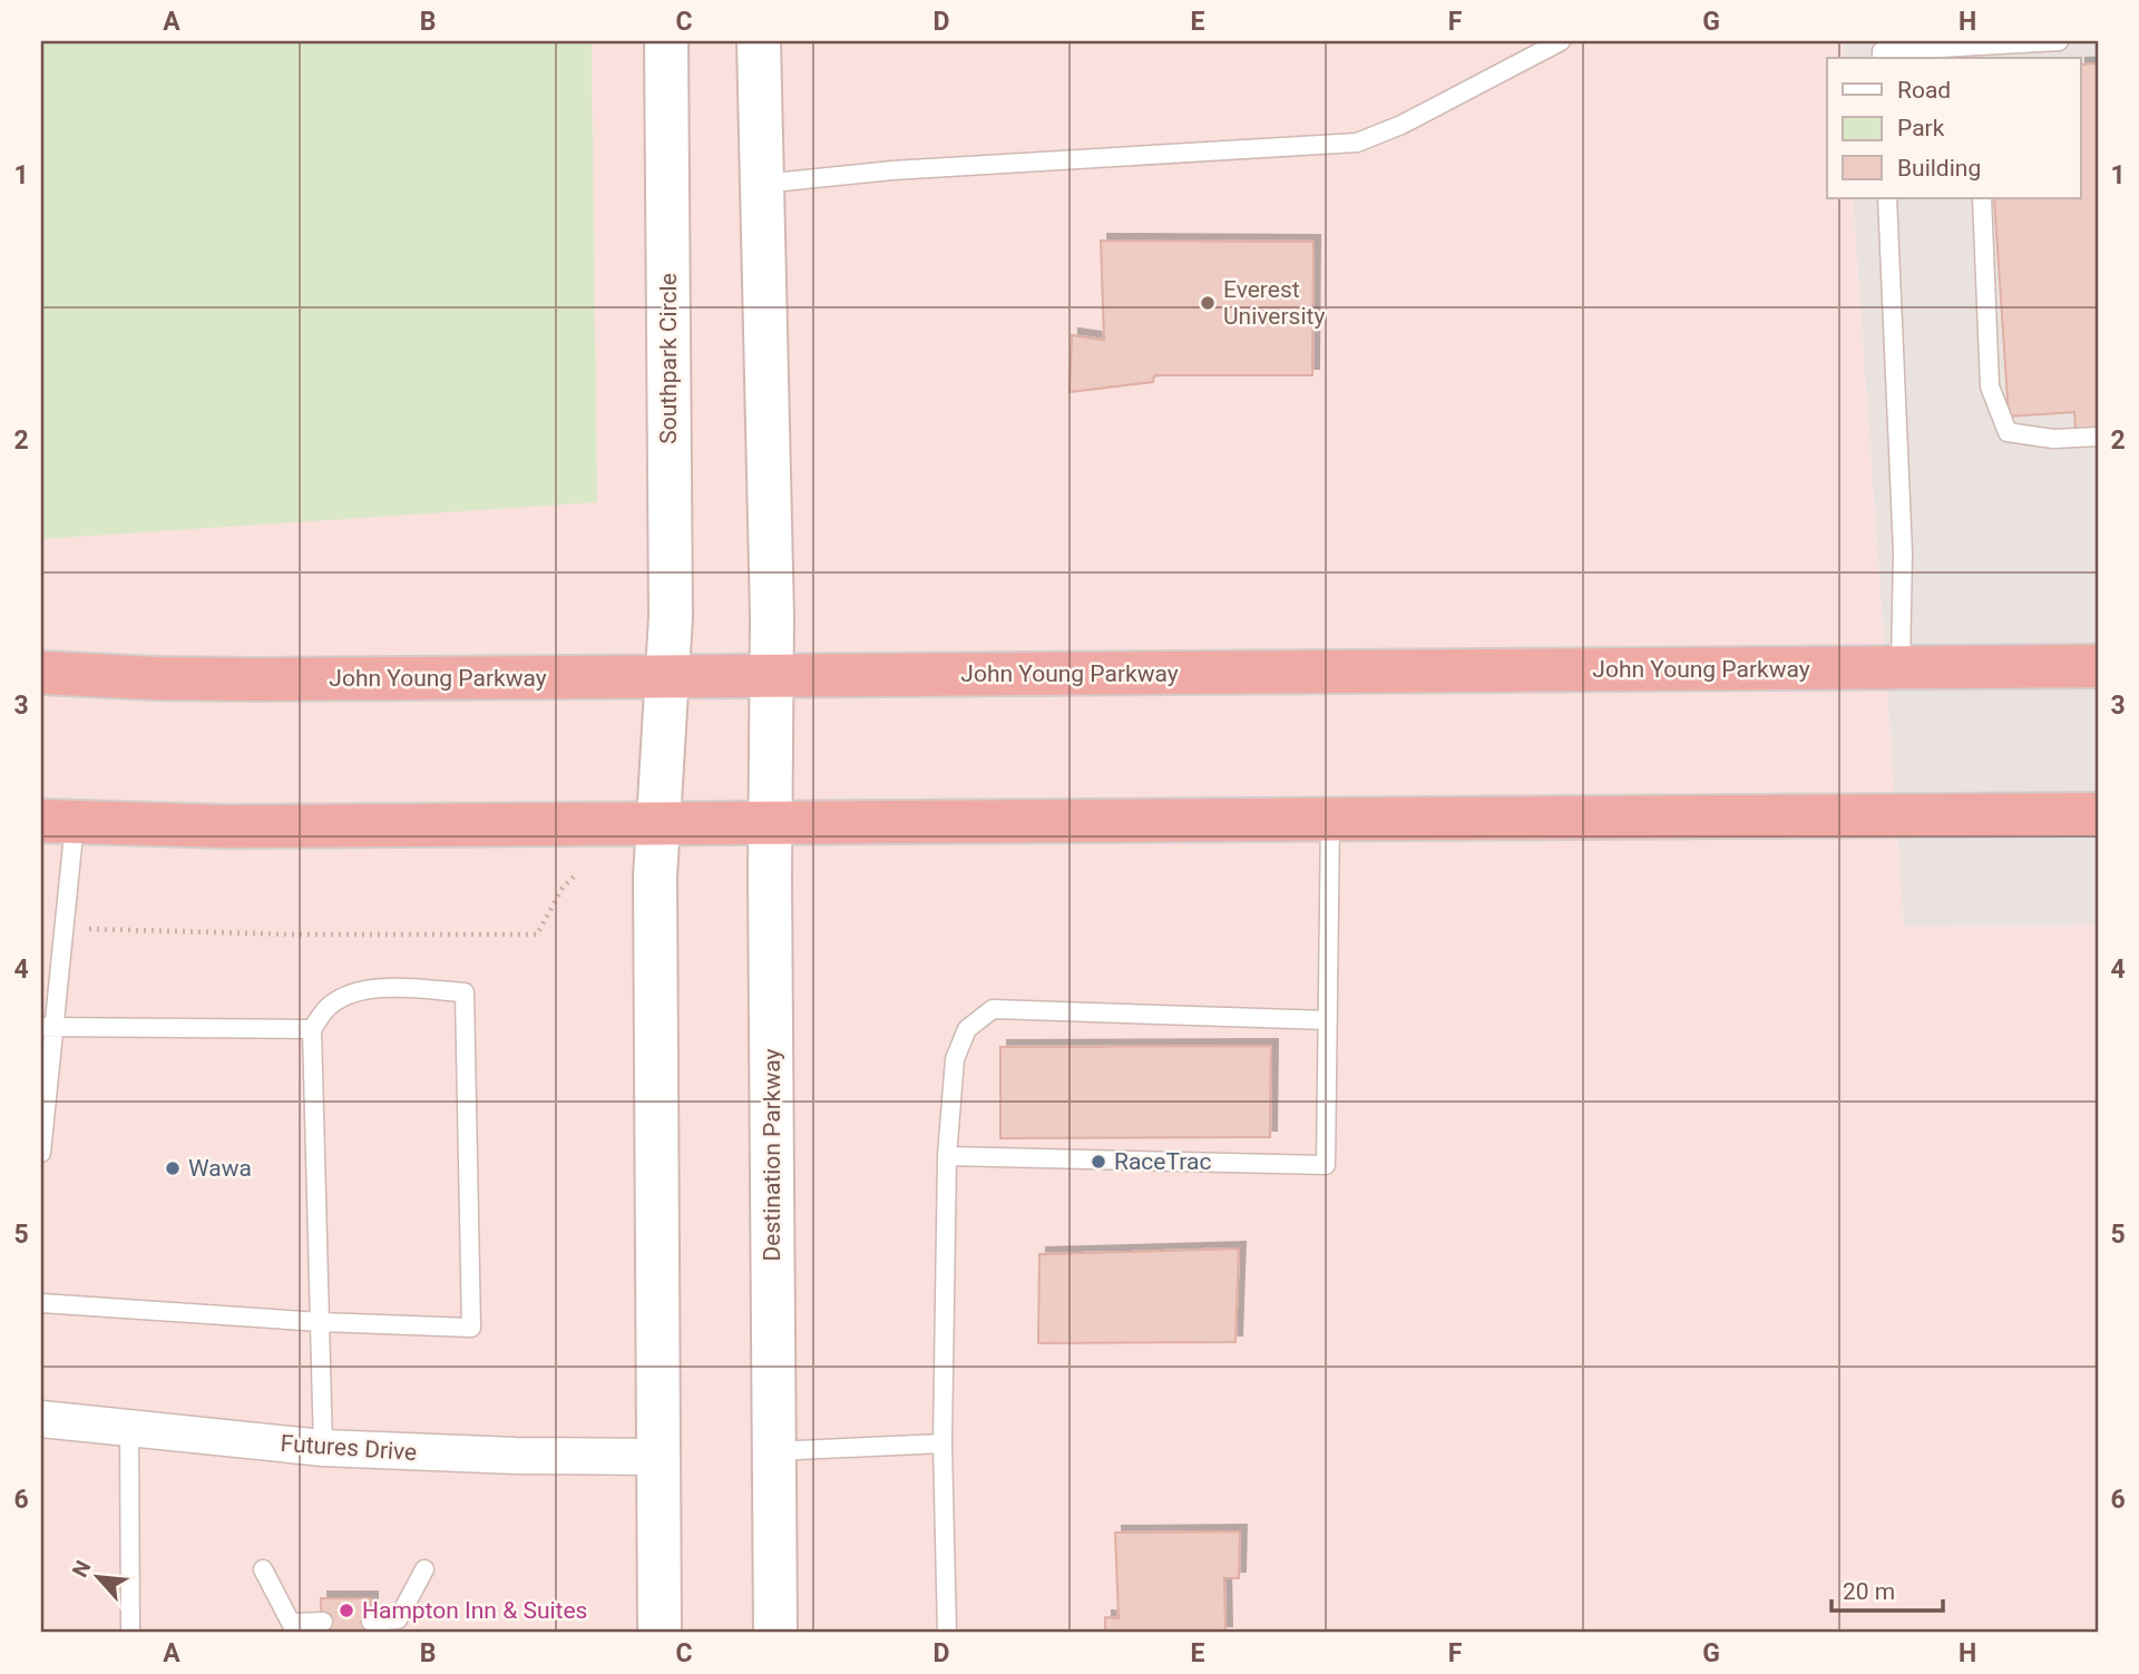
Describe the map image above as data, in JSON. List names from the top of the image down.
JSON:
{
  "streets": {
    "highway": ["John Young Parkway"],
    "main road": ["Southpark Circle", "Destination Parkway"],
    "street": ["Futures Drive"]
  },
  "crossings": [
    ["Southpark Circle", "John Young Parkway"],
    ["John Young Parkway", "Destination Parkway"]
  ],
  "places": [
    "Everest University",
    "RaceTrac",
    "Wawa",
    "Hampton Inn & Suites"
  ],
  "legend": ["Road", "Park", "Building"],
  "scale_bar": "20 m",
  "north": "top left",
  "grid": {
    "columns": [
      "A",
      "B",
      "C",
      "D",
      "E",
      "F",
      "G",
      "H"
    ],
    "rows": [
      "1",
      "2",
      "3",
      "4",
      "5",
      "6"
    ]
  }
}
